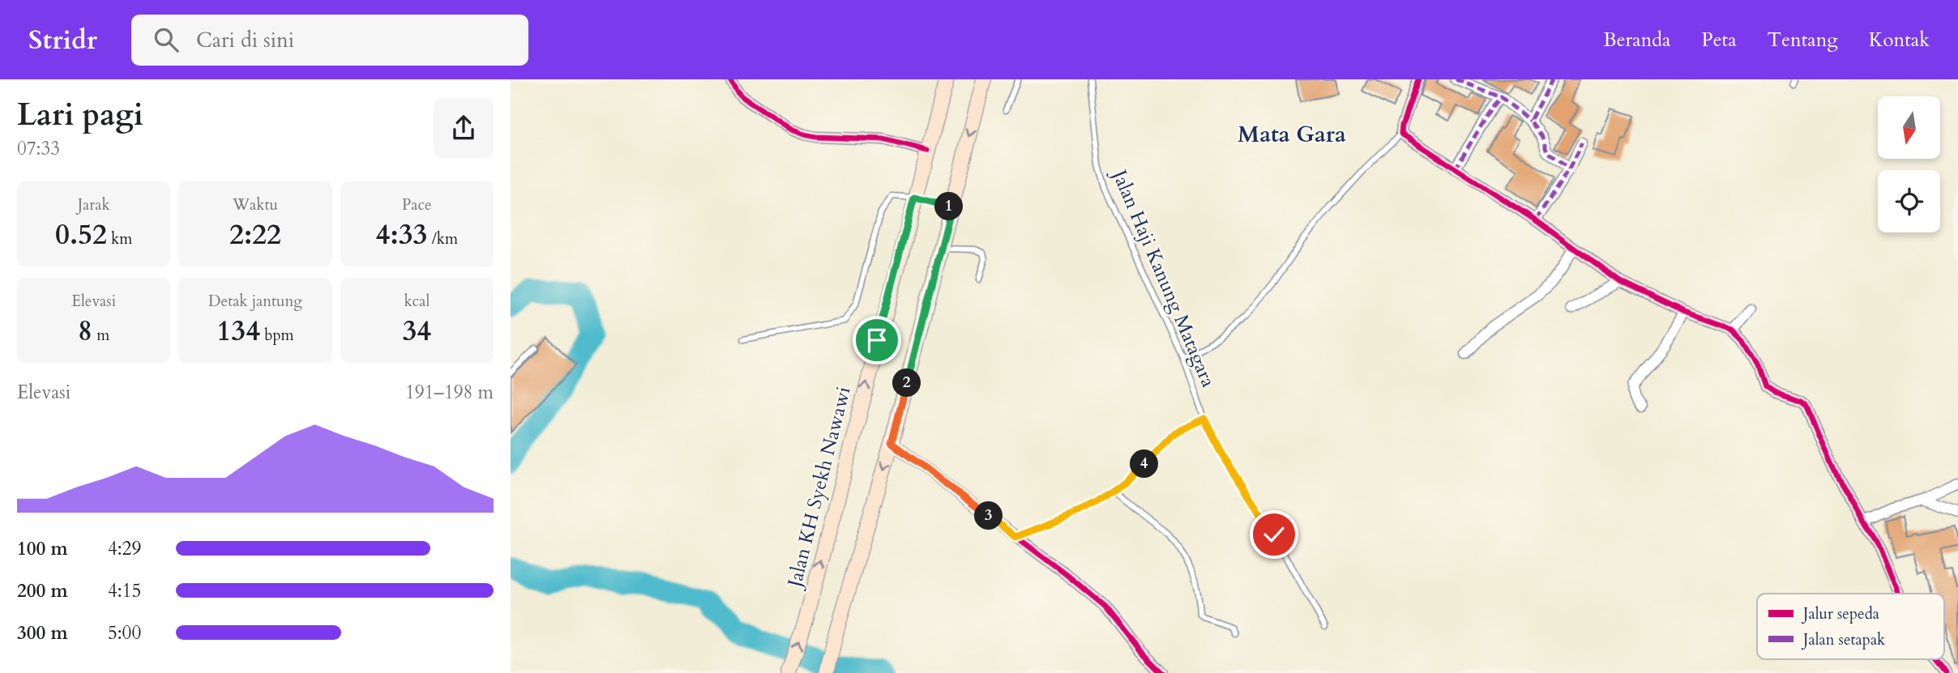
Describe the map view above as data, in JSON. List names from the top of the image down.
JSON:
{
  "streets": {
    "main road": ["Jalan KH Syekh Nawawi"],
    "lane": ["Jalan Haji Kanung Matagara"]
  },
  "districts": ["Mata Gara"],
  "legend": ["Jalur sepeda", "Jalan setapak"],
  "north": "bottom",
  "page": {
    "header": "Stridr",
    "search": "Cari di sini",
    "nav": [
      "Beranda",
      "Peta",
      "Tentang",
      "Kontak"
    ],
    "heading": ["Lari pagi", "07:33"],
    "stats": [
      ["Jarak", "0.52 km"],
      ["Waktu", "2:22"],
      ["Pace", "4:33 /km"],
      ["Elevasi", "8 m"],
      ["Detak jantung", "134 bpm"],
      ["kcal", "34"]
    ],
    "pins": [
      "1",
      "2",
      "4",
      "3"
    ],
    "chart": ["Elevasi", "191–198 m"],
    "list": [
      {
        "name": "100 m",
        "note": "4:29"
      },
      {
        "name": "200 m",
        "note": "4:15"
      },
      {
        "name": "300 m",
        "note": "5:00"
      }
    ]
  }
}
